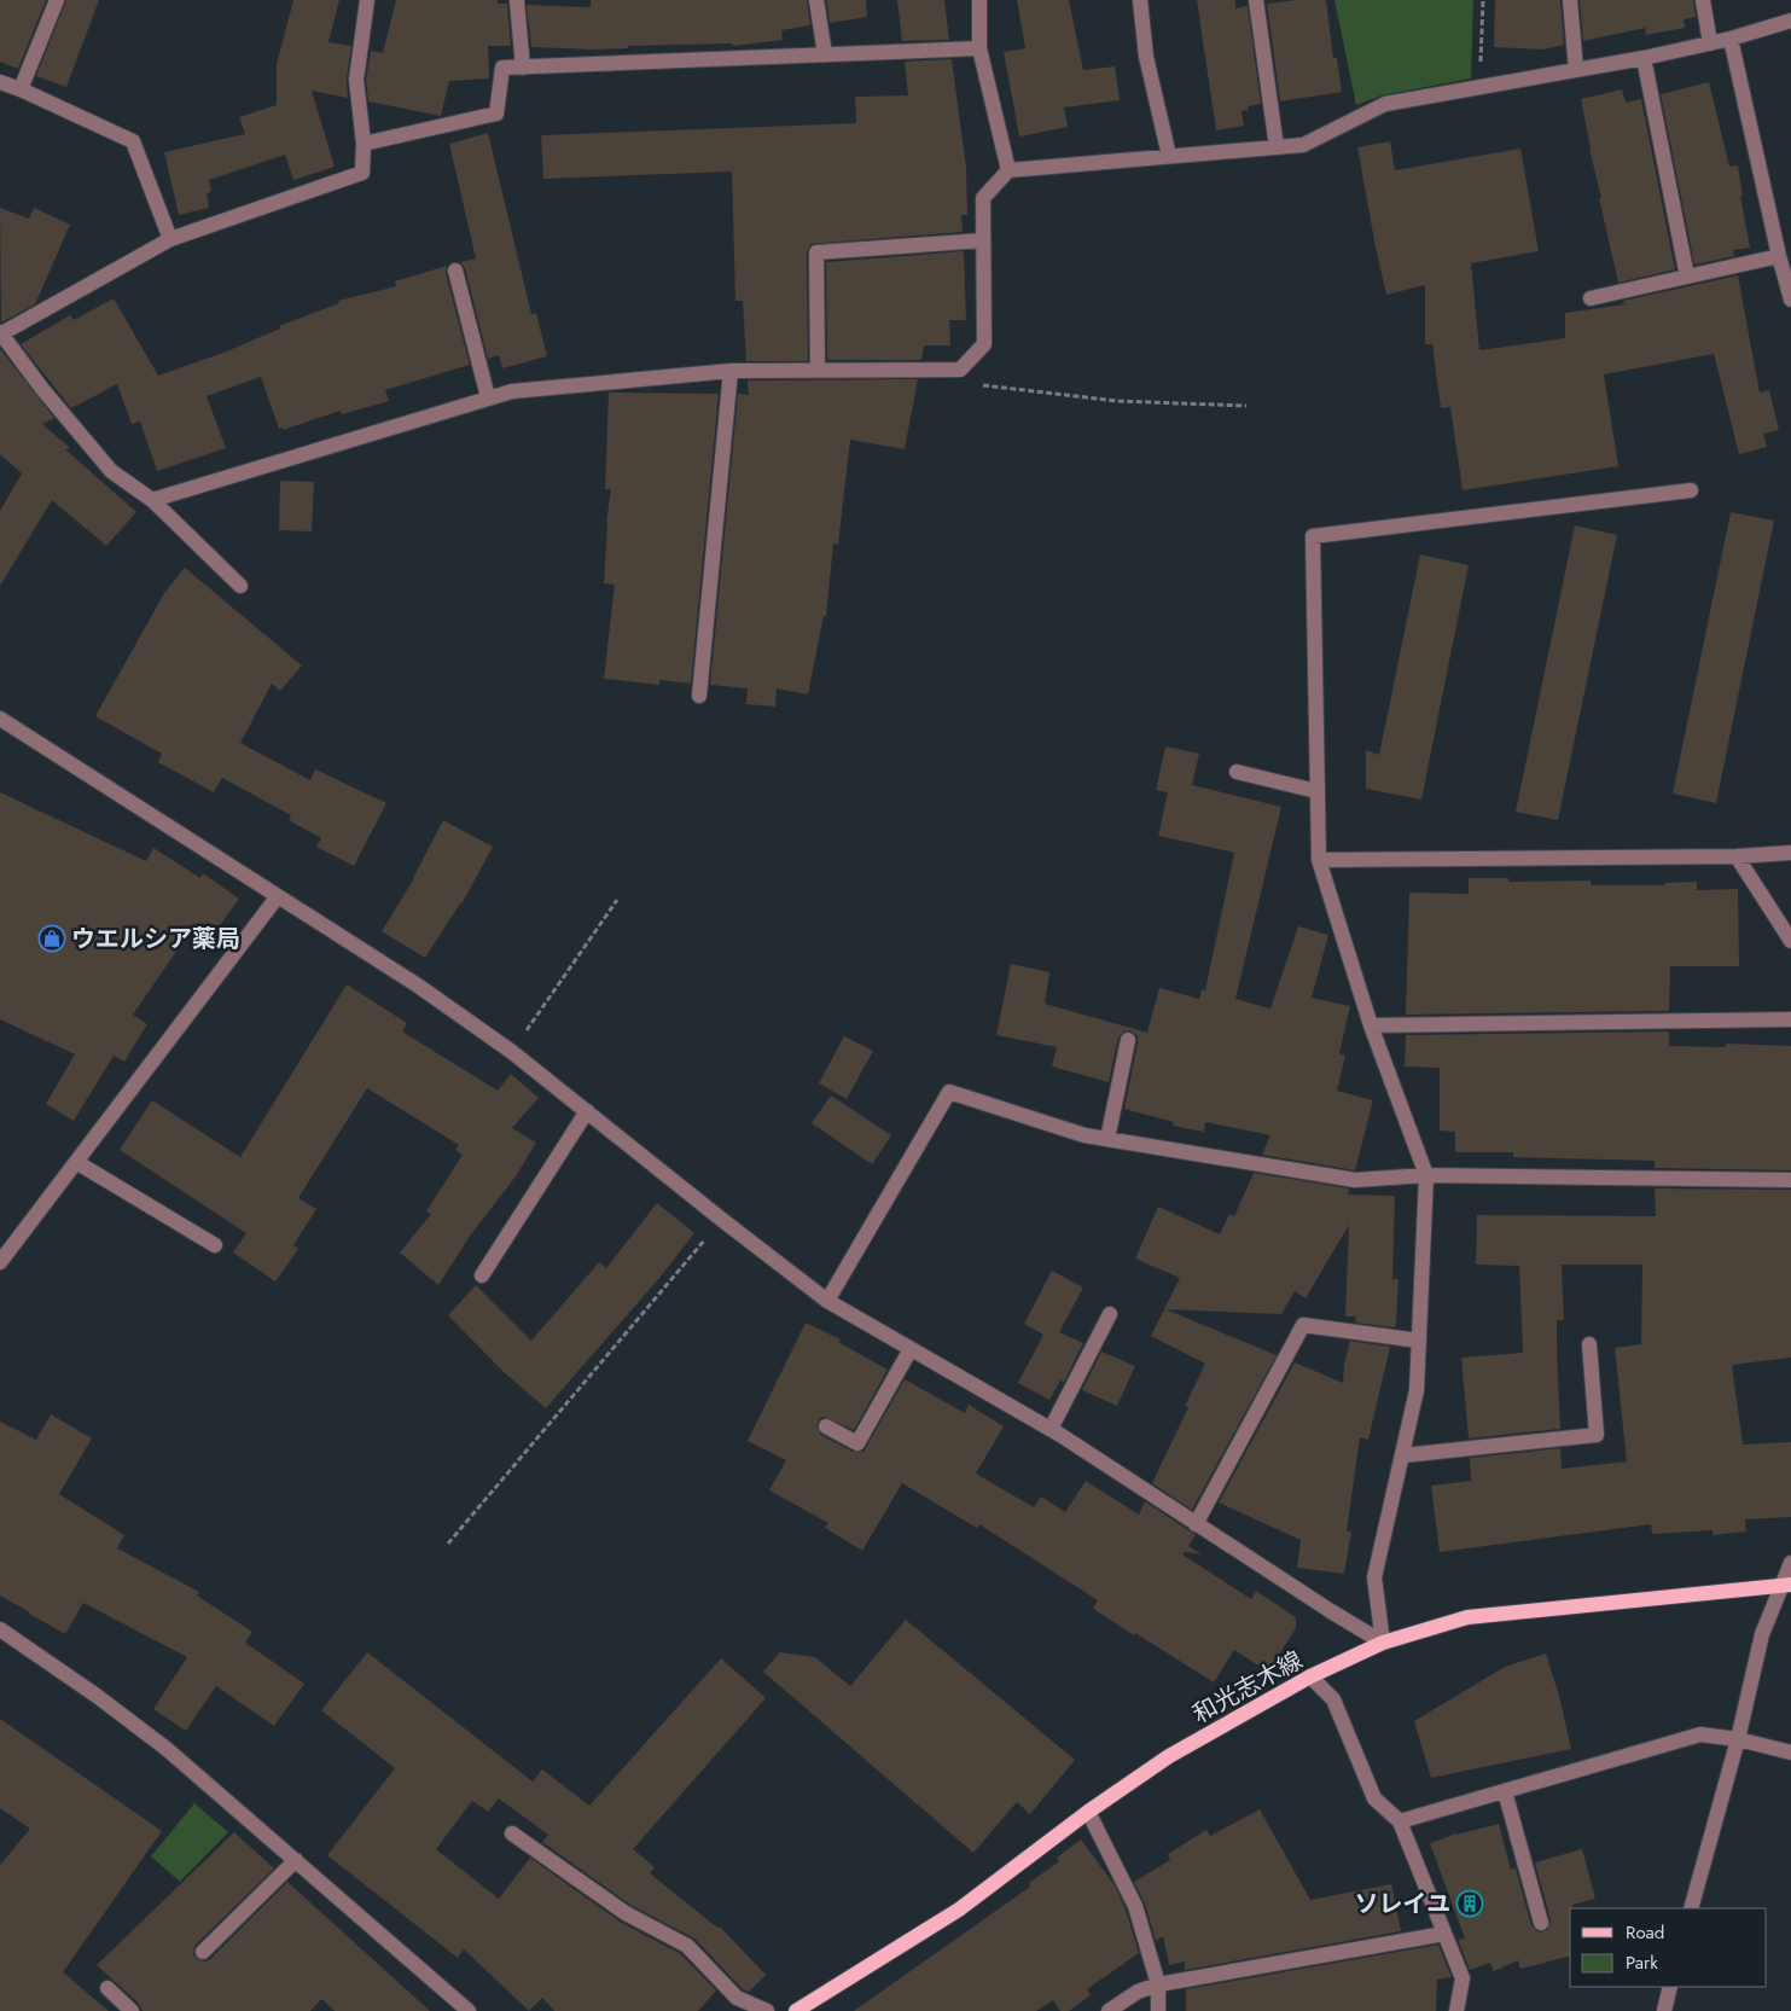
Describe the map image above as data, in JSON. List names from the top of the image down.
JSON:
{
  "streets": {
    "main road": ["和光志木線"]
  },
  "places": {
    "shop": ["ウエルシア薬局"],
    "building": ["ソレイユ"]
  },
  "legend": ["Road", "Park"]
}
